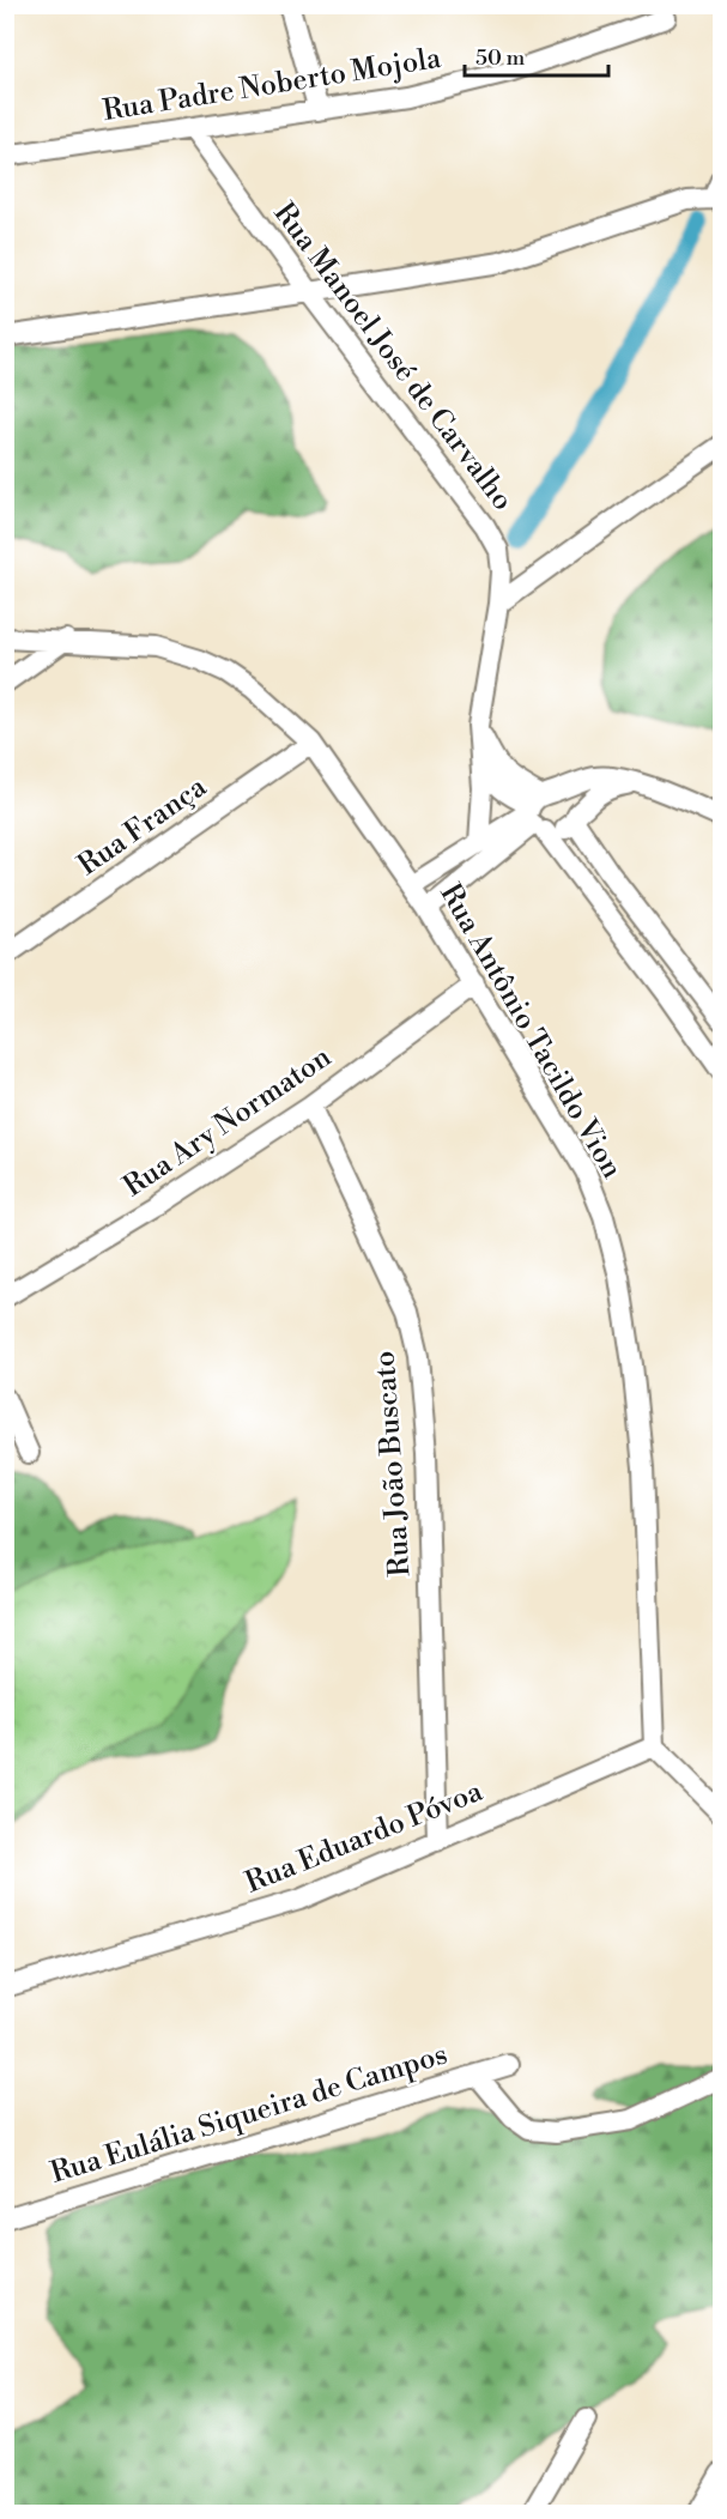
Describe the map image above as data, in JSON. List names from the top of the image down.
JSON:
{
  "streets": {
    "street": [
      "Rua Padre Noberto Mojola",
      "Rua Manoel José de Carvalho",
      "Rua França",
      "Rua Antônio Tacildo Vion",
      "Rua Ary Normaton",
      "Rua João Buscato",
      "Rua Eduardo Póvoa",
      "Rua Eulália Siqueira de Campos"
    ]
  },
  "crossings": [
    ["Rua Padre Noberto Mojola", "Rua Manoel José de Carvalho"],
    ["Rua França", "Rua Antônio Tacildo Vion"],
    ["Rua Antônio Tacildo Vion", "Rua Ary Normaton"],
    ["Rua Antônio Tacildo Vion", "Rua Eduardo Póvoa"],
    ["Rua Ary Normaton", "Rua João Buscato"],
    ["Rua João Buscato", "Rua Eduardo Póvoa"]
  ],
  "scale_bar": "50 m"
}
